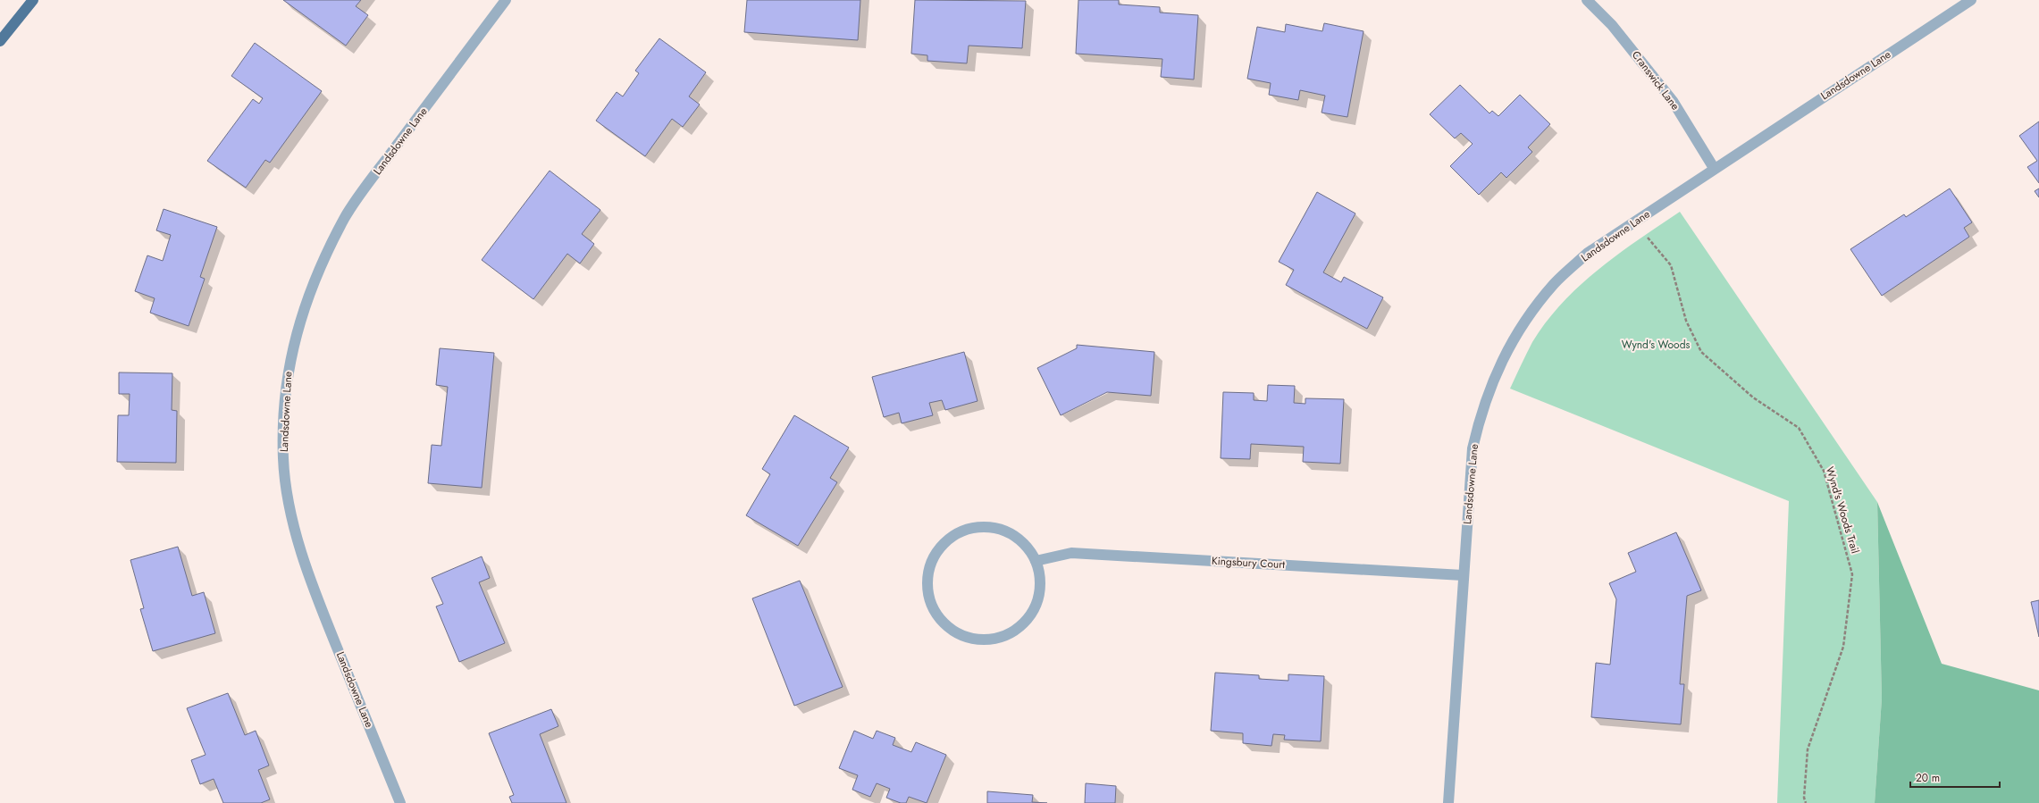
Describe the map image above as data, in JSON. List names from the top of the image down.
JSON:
{
  "streets": {
    "street": ["Landsdowne Lane", "Cranswick Lane", "Kingsbury Court"],
    "path": ["Wynd's Woods Trail"]
  },
  "crossings": [
    ["Landsdowne Lane", "Cranswick Lane"],
    ["Landsdowne Lane", "Wynd's Woods Trail"],
    ["Landsdowne Lane", "Kingsbury Court"]
  ],
  "parks": ["Wynd's Woods"],
  "scale_bar": "20 m"
}
